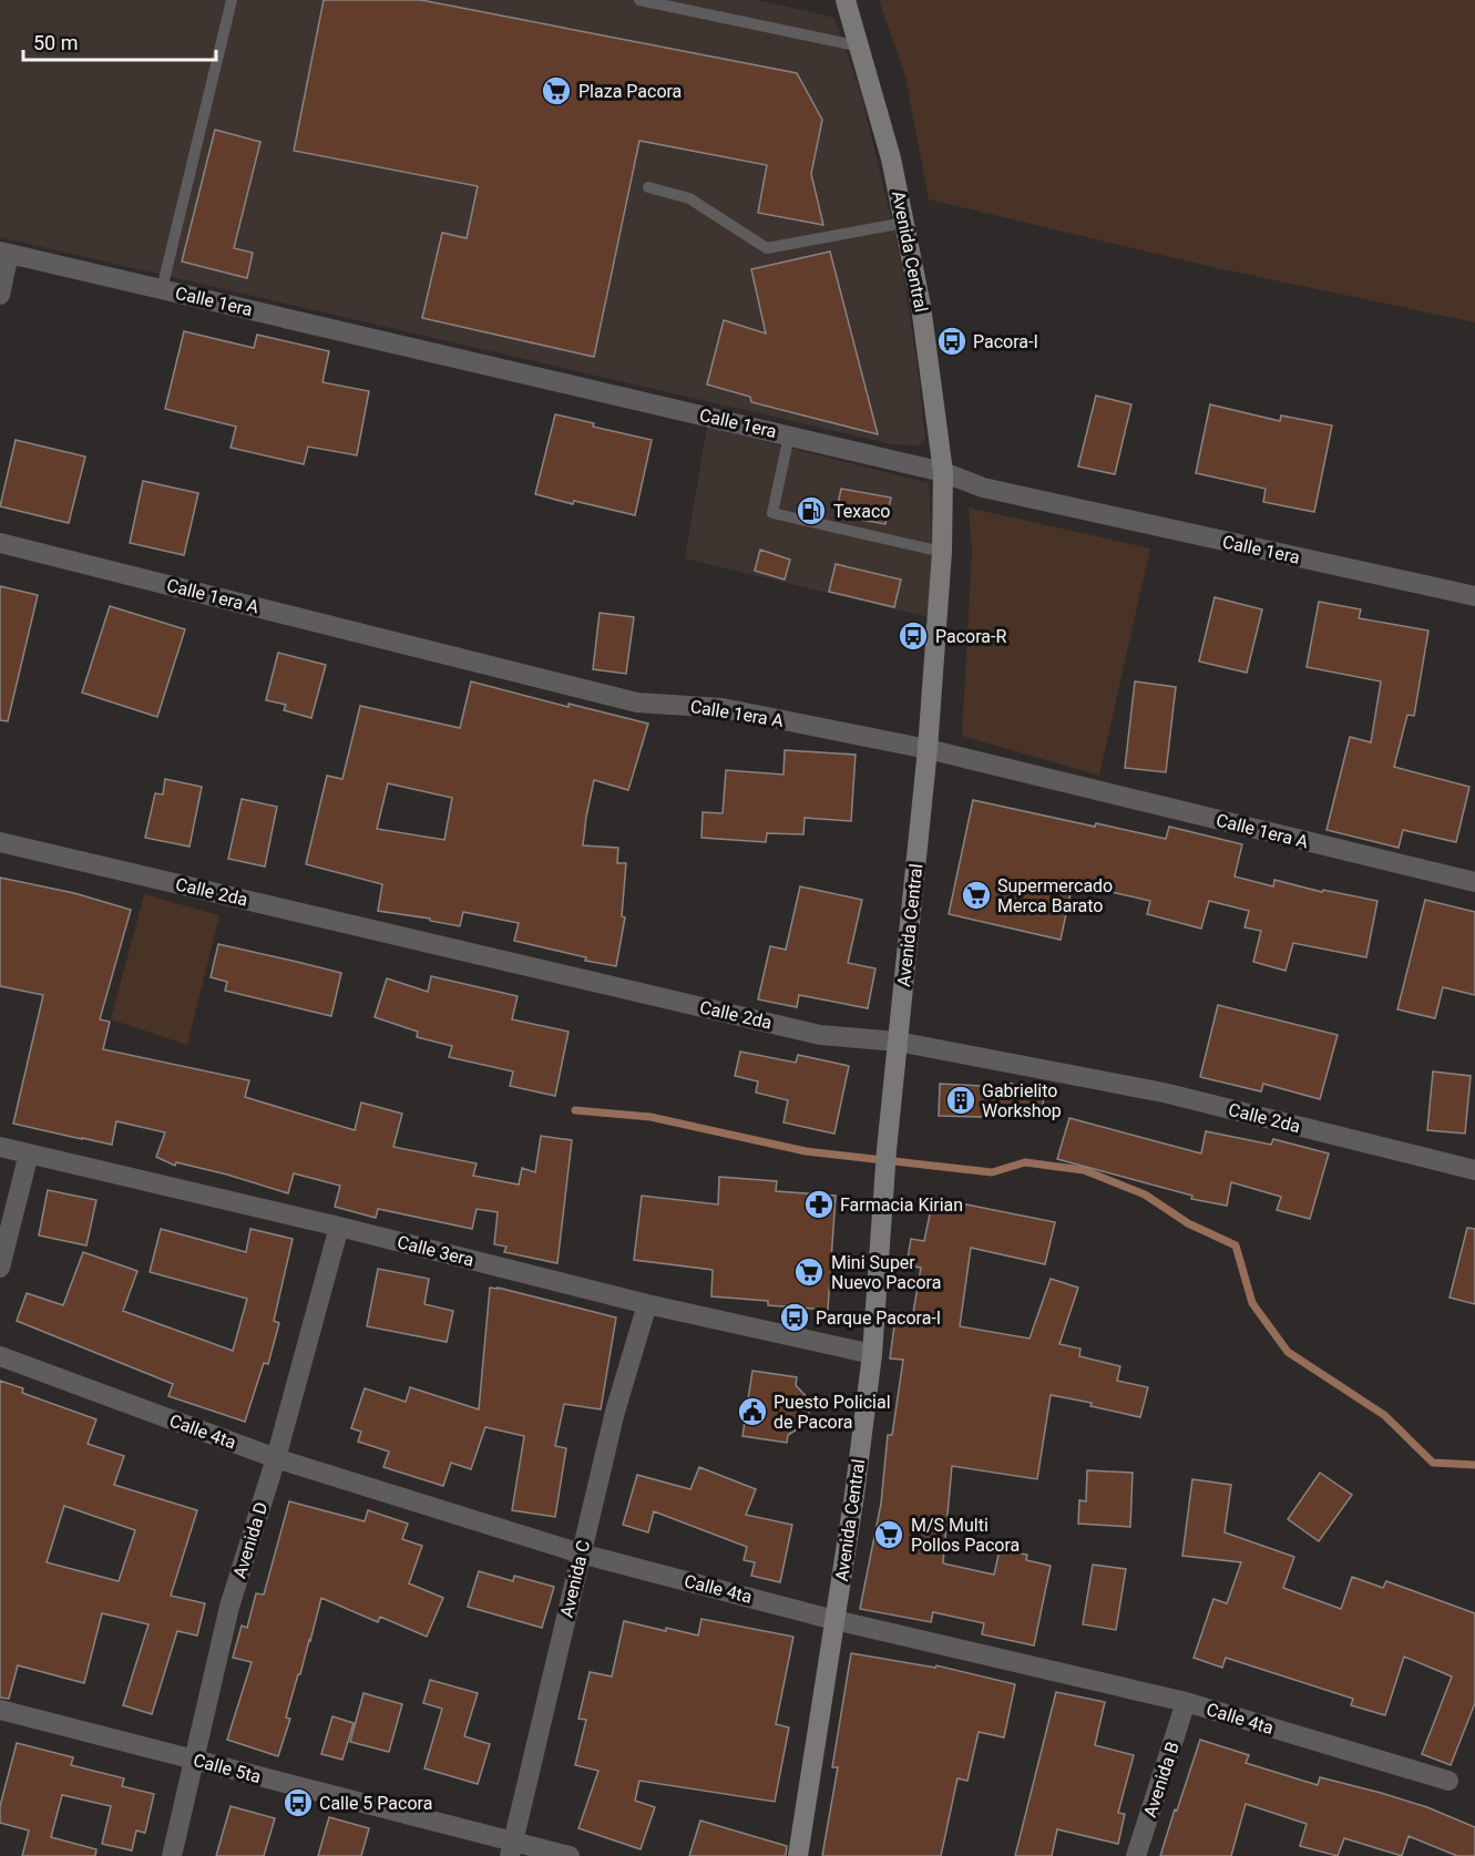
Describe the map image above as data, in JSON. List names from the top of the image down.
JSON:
{
  "streets": {
    "street": [
      "Avenida Central",
      "Calle 1era",
      "Calle 1era A",
      "Calle 2da",
      "Calle 3era",
      "Calle 4ta",
      "Avenida D",
      "Avenida C",
      "Calle 5ta",
      "Avenida B"
    ]
  },
  "crossings": [
    ["Avenida Central", "Calle 1era"],
    ["Avenida Central", "Calle 1era A"],
    ["Avenida Central", "Calle 2da"],
    ["Avenida Central", "Calle 3era"],
    ["Avenida Central", "Calle 4ta"],
    ["Calle 3era", "Avenida D"],
    ["Calle 3era", "Avenida C"],
    ["Calle 4ta", "Avenida D"],
    ["Calle 4ta", "Avenida C"],
    ["Calle 4ta", "Avenida B"],
    ["Avenida D", "Calle 5ta"],
    ["Avenida C", "Calle 5ta"]
  ],
  "places": {
    "supermarket": [
      "Plaza Pacora",
      "Supermercado Merca Barato",
      "Mini Super Nuevo Pacora",
      "M/S Multi Pollos Pacora"
    ],
    "bus stop": [
      "Pacora-I",
      "Pacora-R",
      "Parque Pacora-I",
      "Calle 5 Pacora"
    ],
    "fuel station": ["Texaco"],
    "building": ["Gabrielito Workshop"],
    "pharmacy": ["Farmacia Kirian"],
    "public building": ["Puesto Policial de Pacora"]
  },
  "scale_bar": "50 m"
}
